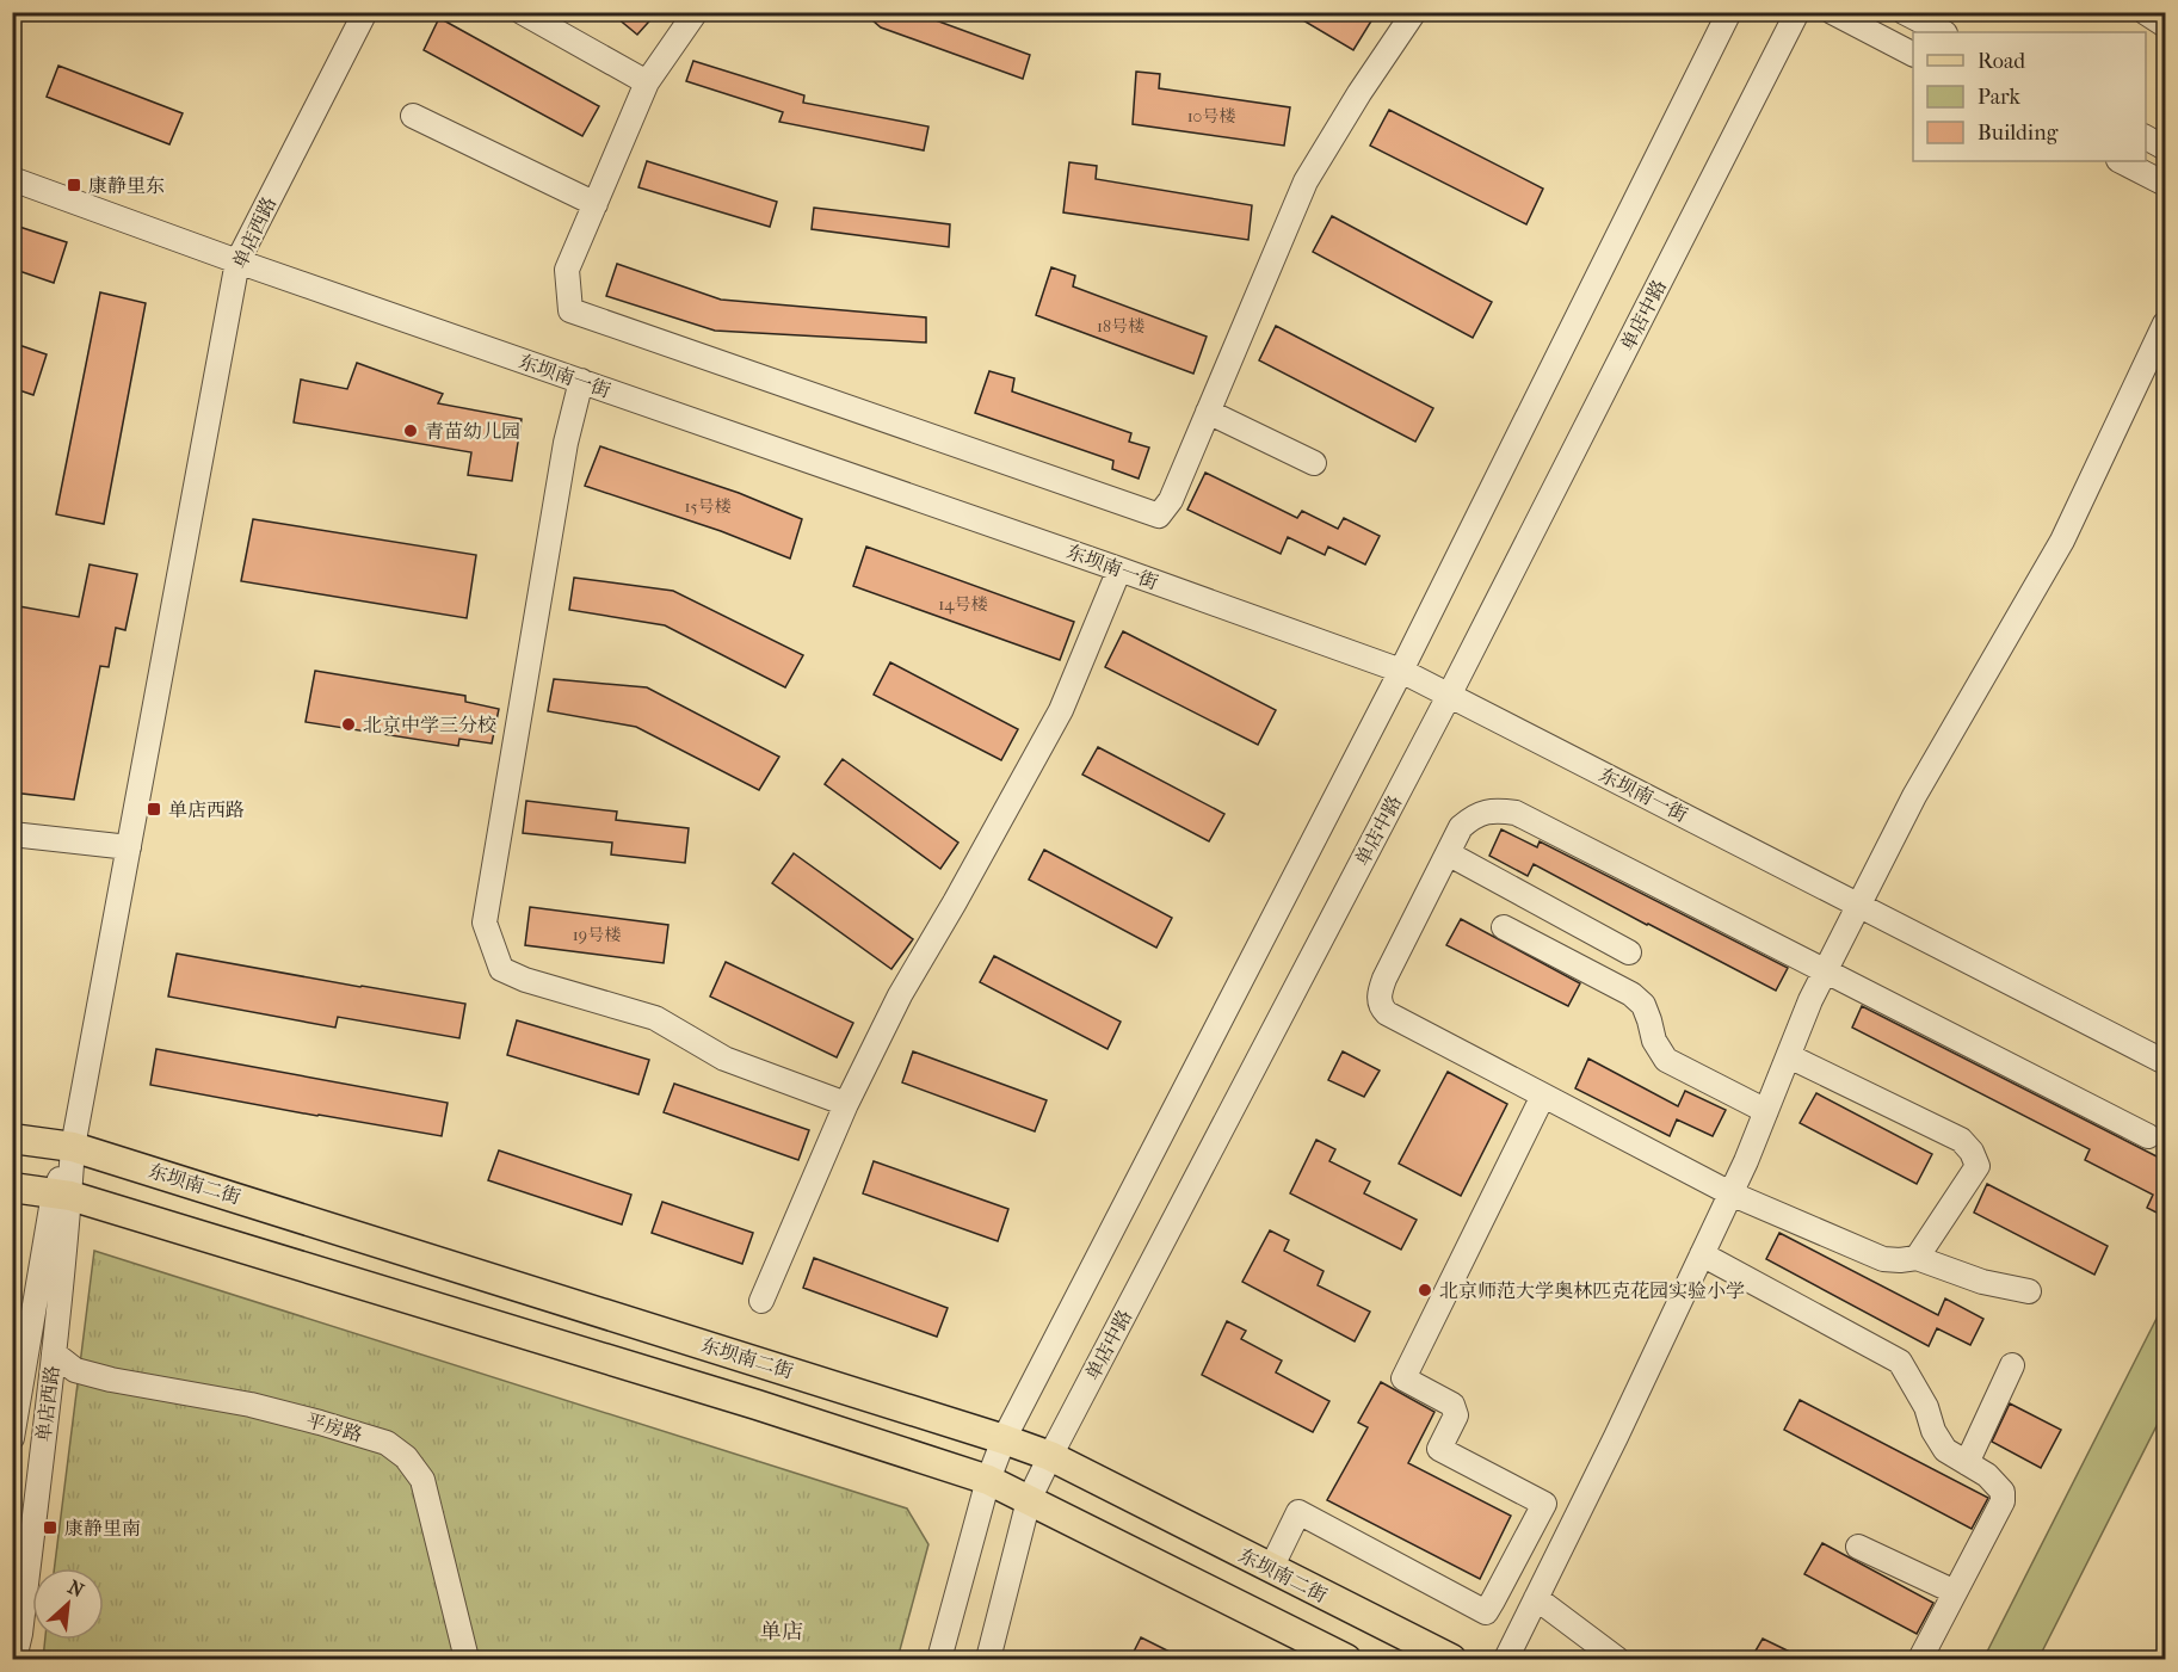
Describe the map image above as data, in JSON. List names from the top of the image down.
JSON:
{
  "streets": {
    "main road": ["东坝南二街"],
    "street": [
      "单店西路",
      "单店中路",
      "东坝南一街",
      "平房路"
    ]
  },
  "crossings": [
    ["单店西路", "东坝南一街"],
    ["单店西路", "东坝南二街"],
    ["单店西路", "平房路"],
    ["单店中路", "东坝南一街"],
    ["单店中路", "东坝南二街"]
  ],
  "districts": ["单店"],
  "places": {
    "transit": ["康静里东", "单店西路", "康静里南"],
    "other": ["青苗幼儿园", "北京中学三分校", "北京师范大学奥林匹克花园实验小学"]
  },
  "house_numbers": [
    "10号楼",
    "18号楼",
    "15号楼",
    "14号楼",
    "19号楼"
  ],
  "legend": ["Road", "Park", "Building"],
  "north": "top right"
}
